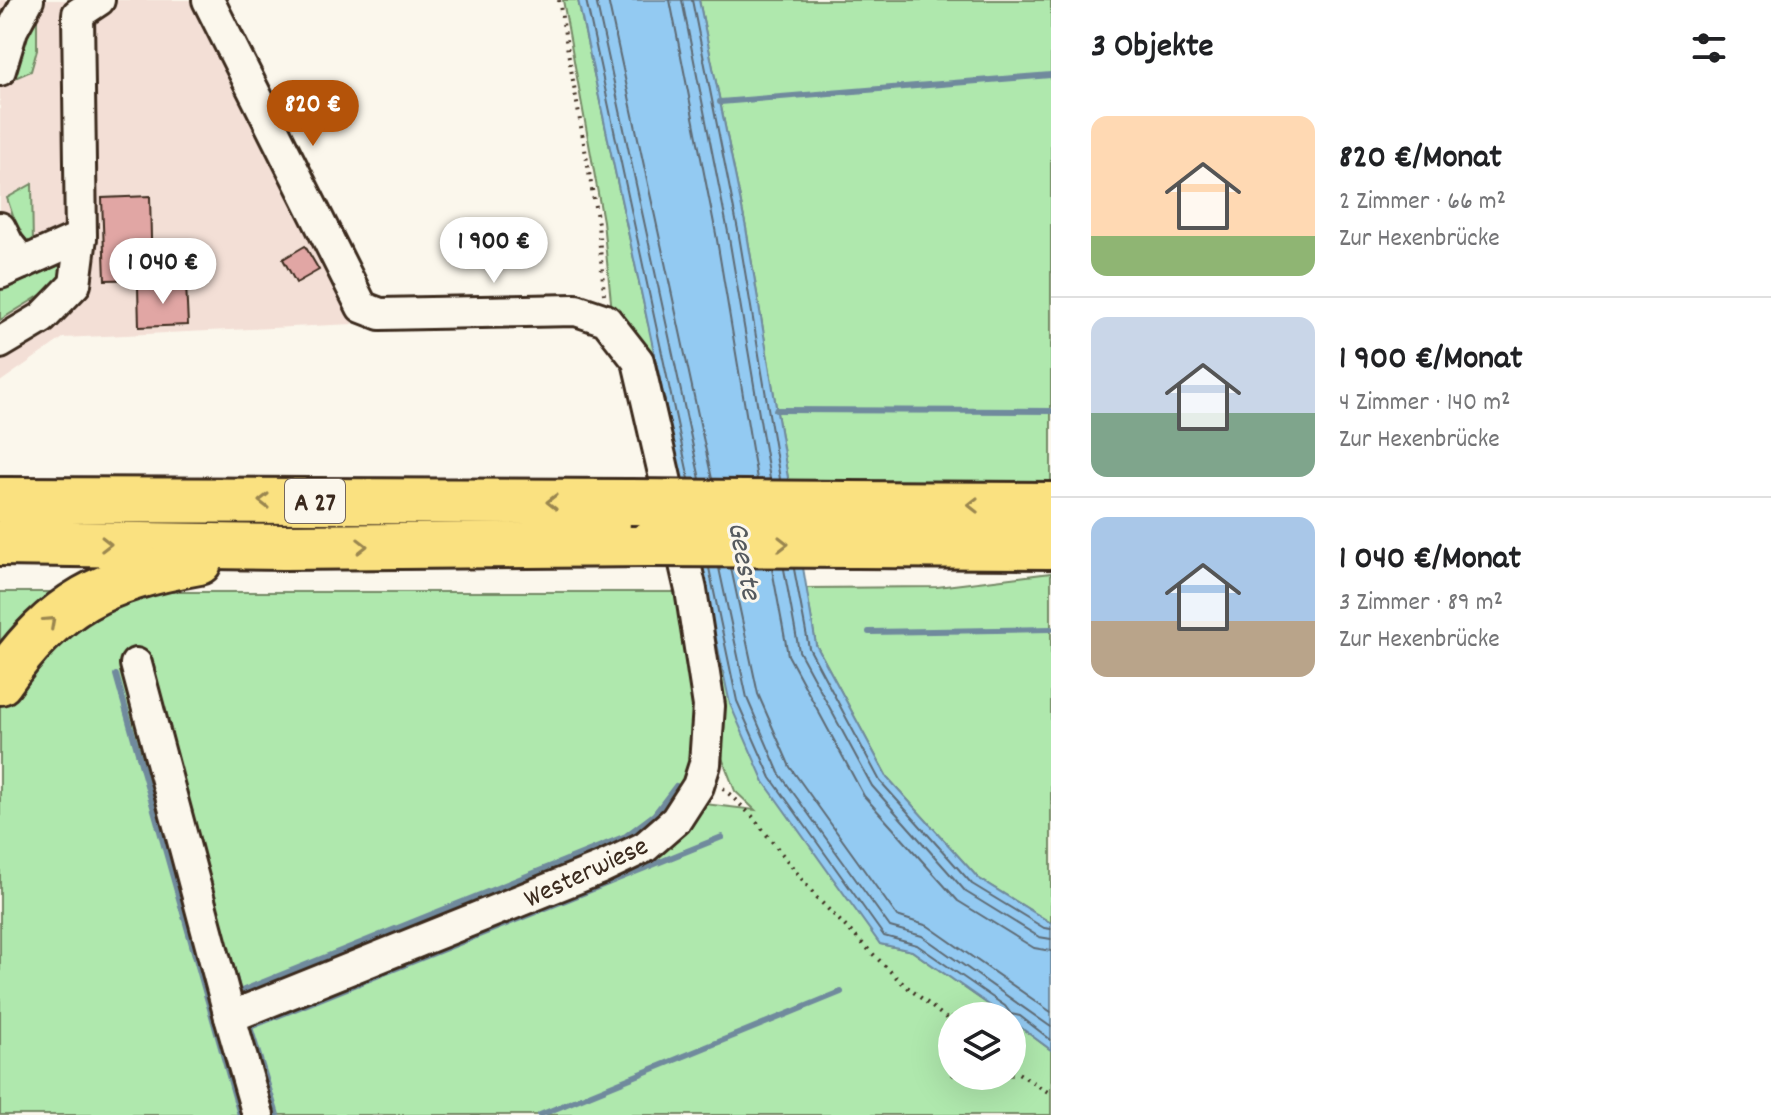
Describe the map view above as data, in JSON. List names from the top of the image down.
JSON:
{
  "streets": {
    "highway": ["A 27"],
    "street": ["Westerwiese"]
  },
  "water": ["Geeste"],
  "page": {
    "heading": "3 Objekte",
    "price": ["820 €", "1 900 €", "1 040 €"],
    "list": [
      {
        "name": "820 €/Monat",
        "note": "2 Zimmer · 66 m² · Zur Hexenbrücke"
      },
      {
        "name": "1 900 €/Monat",
        "note": "4 Zimmer · 140 m² · Zur Hexenbrücke"
      },
      {
        "name": "1 040 €/Monat",
        "note": "3 Zimmer · 89 m² · Zur Hexenbrücke"
      }
    ]
  }
}
